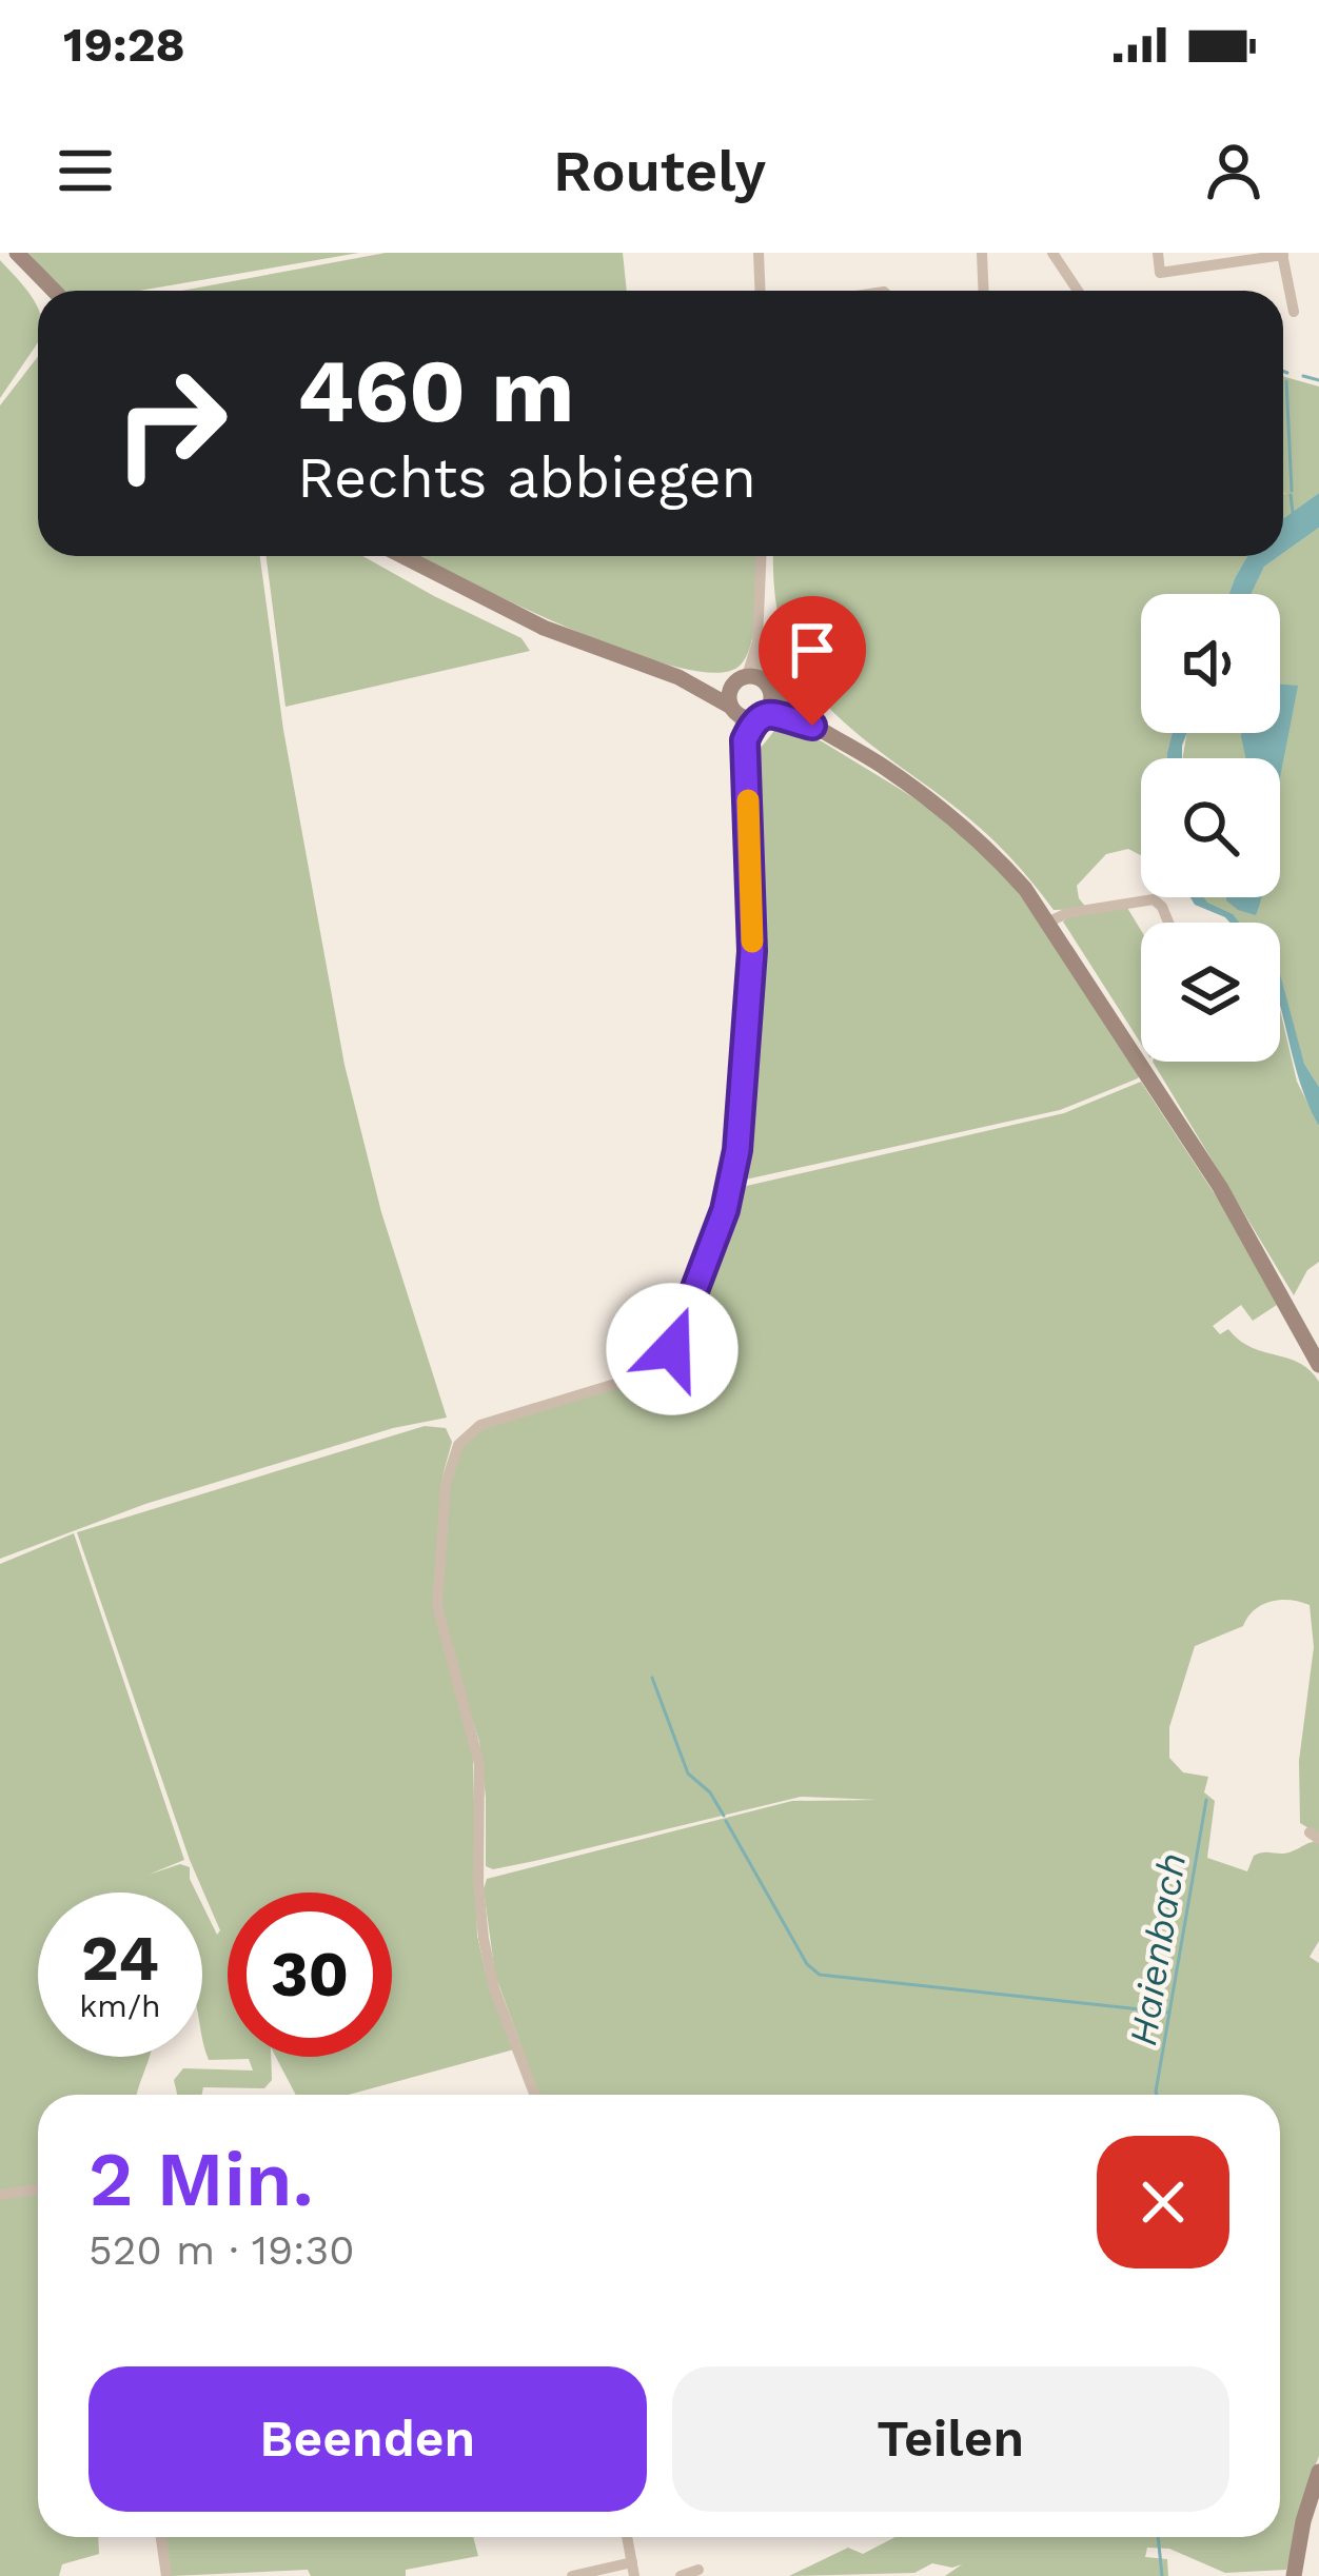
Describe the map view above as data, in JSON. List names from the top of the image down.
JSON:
{
  "water": ["Haienbach"],
  "page": {
    "status": "19:28",
    "header": "Routely",
    "turn": ["460 m", "Rechts abbiegen"],
    "speed": "24 km/h",
    "limit": "30",
    "heading": ["2 Min.", "520 m · 19:30"],
    "buttons": ["Beenden", "Teilen"]
  }
}
